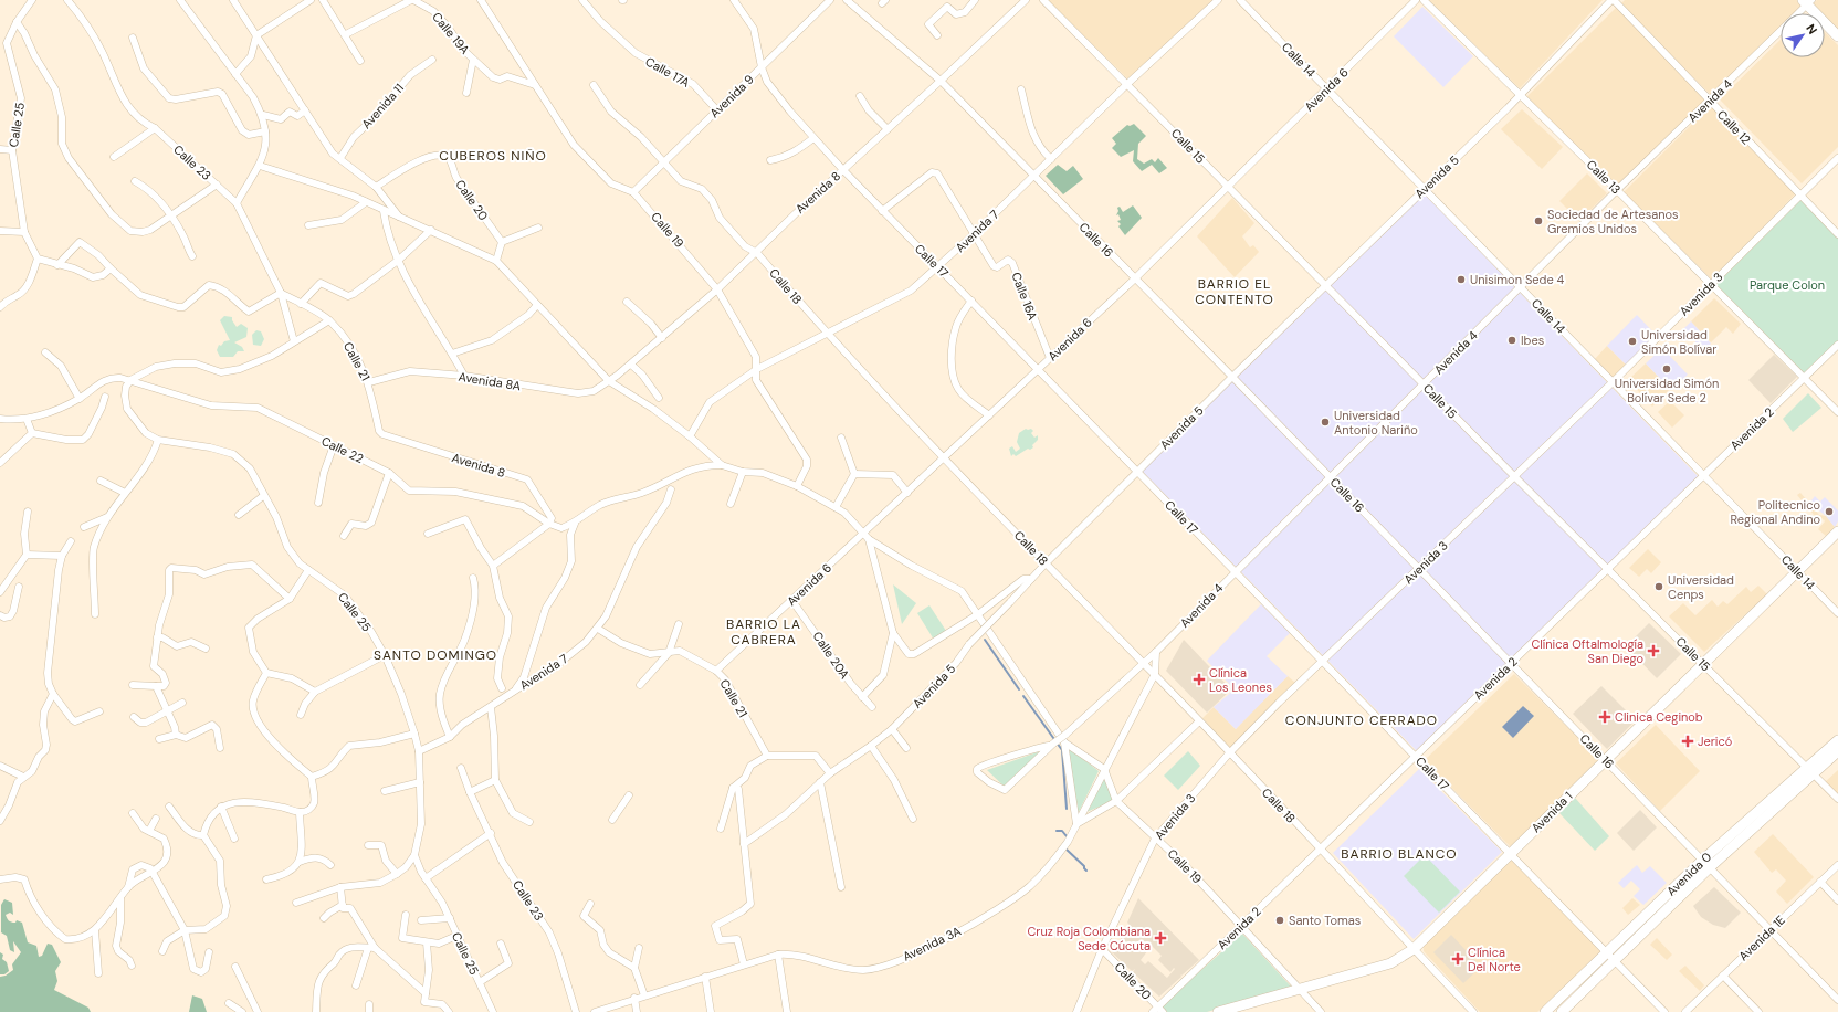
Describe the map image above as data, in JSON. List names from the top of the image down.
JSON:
{
  "streets": {
    "street": [
      "Calle 19A",
      "Calle 14",
      "Calle 17A",
      "Avenida 6",
      "Avenida 9",
      "Avenida 4",
      "Avenida 11",
      "Calle 25",
      "Calle 12",
      "Calle 15",
      "Calle 23",
      "Avenida 5",
      "Calle 13",
      "Avenida 8",
      "Calle 20",
      "Calle 19",
      "Avenida 7",
      "Calle 16",
      "Calle 17",
      "Calle 18",
      "Avenida 3",
      "Calle 16A",
      "Calle 21",
      "Avenida 8A",
      "Avenida 2",
      "Calle 22",
      "Calle 20A",
      "Avenida 1",
      "Avenida 0",
      "Avenida 1E",
      "Avenida 3A"
    ]
  },
  "crossings": [
    ["Calle 19A", "Calle 19"],
    ["Calle 14", "Avenida 6"],
    ["Calle 14", "Avenida 4"],
    ["Calle 14", "Avenida 5"],
    ["Calle 14", "Avenida 3"],
    ["Calle 14", "Avenida 2"],
    ["Calle 14", "Avenida 1"],
    ["Calle 17A", "Avenida 9"],
    ["Avenida 6", "Calle 15"],
    ["Avenida 6", "Calle 16"],
    ["Avenida 6", "Calle 17"],
    ["Avenida 6", "Calle 18"],
    ["Avenida 6", "Calle 16A"],
    ["Avenida 6", "Calle 21"],
    ["Avenida 6", "Calle 20A"],
    ["Avenida 9", "Calle 19"],
    ["Avenida 9", "Calle 17"],
    ["Avenida 9", "Calle 18"],
    ["Avenida 4", "Calle 12"],
    ["Avenida 4", "Calle 15"],
    ["Avenida 4", "Calle 13"],
    ["Avenida 4", "Calle 16"],
    ["Avenida 4", "Calle 17"],
    ["Avenida 4", "Calle 18"],
    ["Calle 25", "Avenida 7"],
    ["Calle 25", "Calle 22"],
    ["Calle 12", "Avenida 5"],
    ["Calle 12", "Avenida 3"],
    ["Calle 15", "Avenida 5"],
    ["Calle 15", "Avenida 7"],
    ["Calle 15", "Avenida 3"],
    ["Calle 15", "Avenida 2"],
    ["Calle 15", "Avenida 1"],
    ["Calle 15", "Avenida 0"],
    ["Calle 23", "Calle 21"],
    ["Avenida 5", "Calle 13"],
    ["Avenida 5", "Calle 16"],
    ["Avenida 5", "Calle 17"],
    ["Avenida 5", "Calle 18"],
    ["Calle 13", "Avenida 3"],
    ["Calle 13", "Avenida 2"],
    ["Avenida 8", "Calle 19"],
    ["Avenida 8", "Calle 16"],
    ["Avenida 8", "Calle 17"],
    ["Avenida 8", "Calle 18"],
    ["Avenida 8", "Calle 21"],
    ["Avenida 8", "Avenida 8A"],
    ["Avenida 8", "Calle 22"],
    ["Calle 20", "Avenida 3"],
    ["Calle 20", "Avenida 2"],
    ["Calle 19", "Avenida 7"],
    ["Calle 19", "Avenida 3"],
    ["Calle 19", "Avenida 2"],
    ["Calle 19", "Avenida 1"],
    ["Calle 19", "Avenida 3A"],
    ["Avenida 7", "Calle 16"],
    ["Avenida 7", "Calle 17"],
    ["Avenida 7", "Calle 18"],
    ["Avenida 7", "Calle 16A"],
    ["Avenida 7", "Calle 21"],
    ["Calle 16", "Avenida 3"],
    ["Calle 16", "Avenida 2"],
    ["Calle 16", "Avenida 1"],
    ["Calle 16", "Avenida 0"],
    ["Calle 16", "Avenida 1E"],
    ["Calle 17", "Avenida 3"],
    ["Calle 17", "Calle 16A"],
    ["Calle 17", "Avenida 2"],
    ["Calle 17", "Avenida 1"],
    ["Calle 17", "Avenida 0"],
    ["Calle 18", "Avenida 3"],
    ["Calle 18", "Avenida 2"],
    ["Calle 18", "Avenida 1"],
    ["Calle 18", "Avenida 3A"],
    ["Calle 21", "Avenida 8A"]
  ],
  "districts": [
    "CUBEROS NIÑO",
    "BARRIO EL CONTENTO",
    "BARRIO LA CABRERA",
    "SANTO DOMINGO",
    "CONJUNTO CERRADO",
    "BARRIO BLANCO"
  ],
  "parks": ["Parque Colon"],
  "places": {
    "other": [
      "Sociedad de Artesanos Gremios Unidos",
      "Unisimon Sede 4",
      "Ibes",
      "Universidad Simón Bolívar",
      "Universidad Simón Bolívar Sede 2",
      "Universidad Antonio Nariño",
      "Politecnico Regional Andino",
      "Universidad Cenps",
      "Santo Tomas"
    ],
    "health": [
      "Clínica Oftalmología San Diego",
      "Clínica Los Leones",
      "Clinica Ceginob",
      "Jericó",
      "Cruz Roja Colombiana Sede Cúcuta",
      "Clínica Del Norte"
    ]
  },
  "north": "top right"
}
